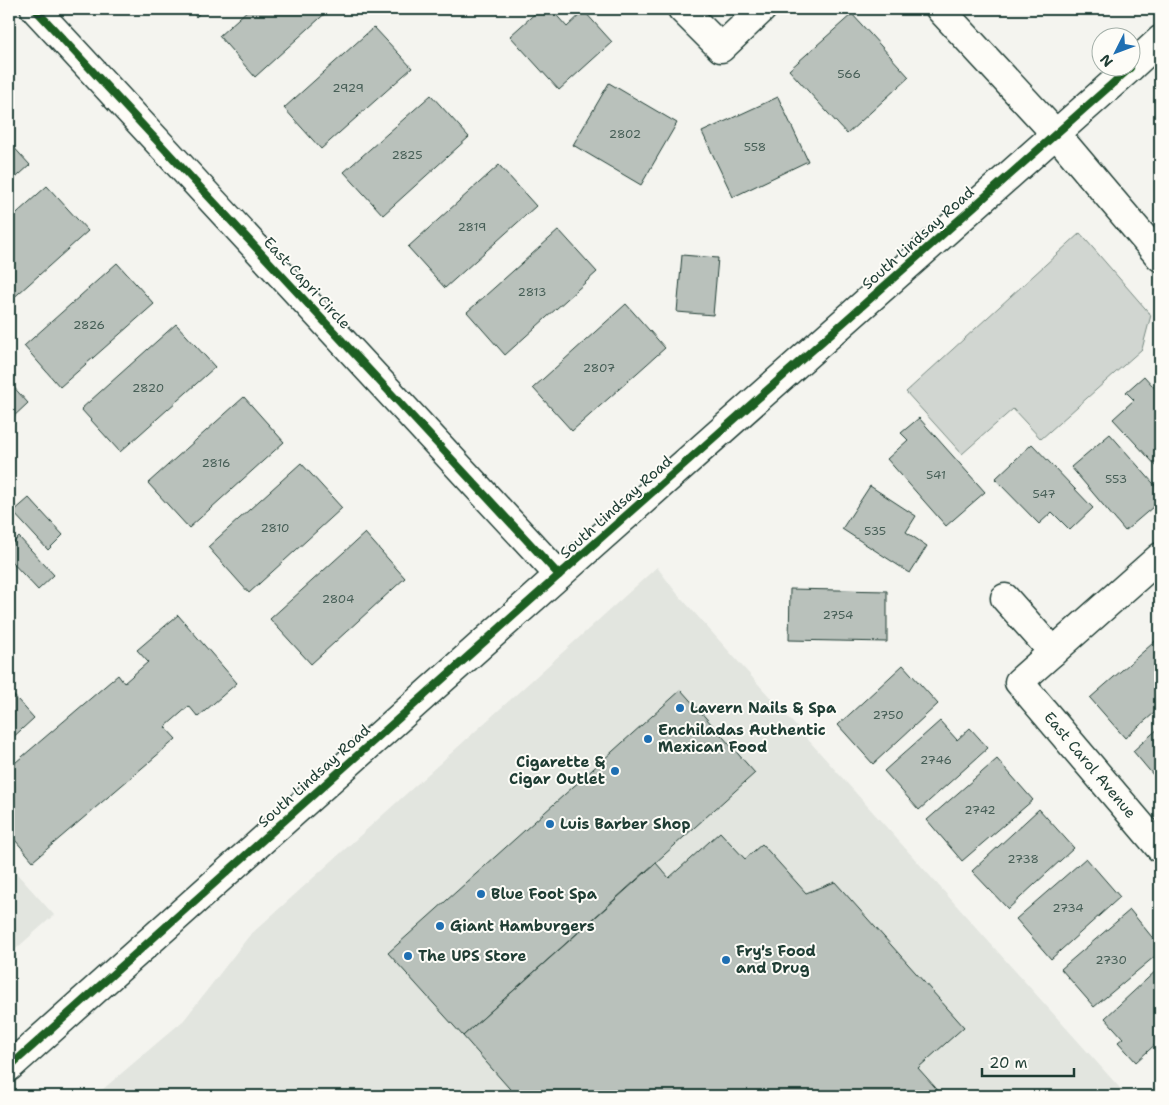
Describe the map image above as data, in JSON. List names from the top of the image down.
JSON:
{
  "streets": {
    "street": ["South Lindsay Road", "East Capri Circle", "East Carol Avenue"]
  },
  "crossings": [
    ["South Lindsay Road", "East Capri Circle"]
  ],
  "places": [
    "Lavern Nails & Spa",
    "Enchiladas Authentic Mexican Food",
    "Cigarette & Cigar Outlet",
    "Luis Barber Shop",
    "Blue Foot Spa",
    "Giant Hamburgers",
    "The UPS Store",
    "Fry's Food and Drug"
  ],
  "house_numbers": [
    "566",
    "2929",
    "2802",
    "558",
    "2825",
    "2819",
    "2813",
    "2826",
    "2807",
    "2820",
    "2816",
    "541",
    "553",
    "547",
    "2810",
    "535",
    "2804",
    "2754",
    "2750",
    "2746",
    "2742",
    "2738",
    "2734",
    "2730"
  ],
  "scale_bar": "20 m",
  "north": "bottom left"
}
